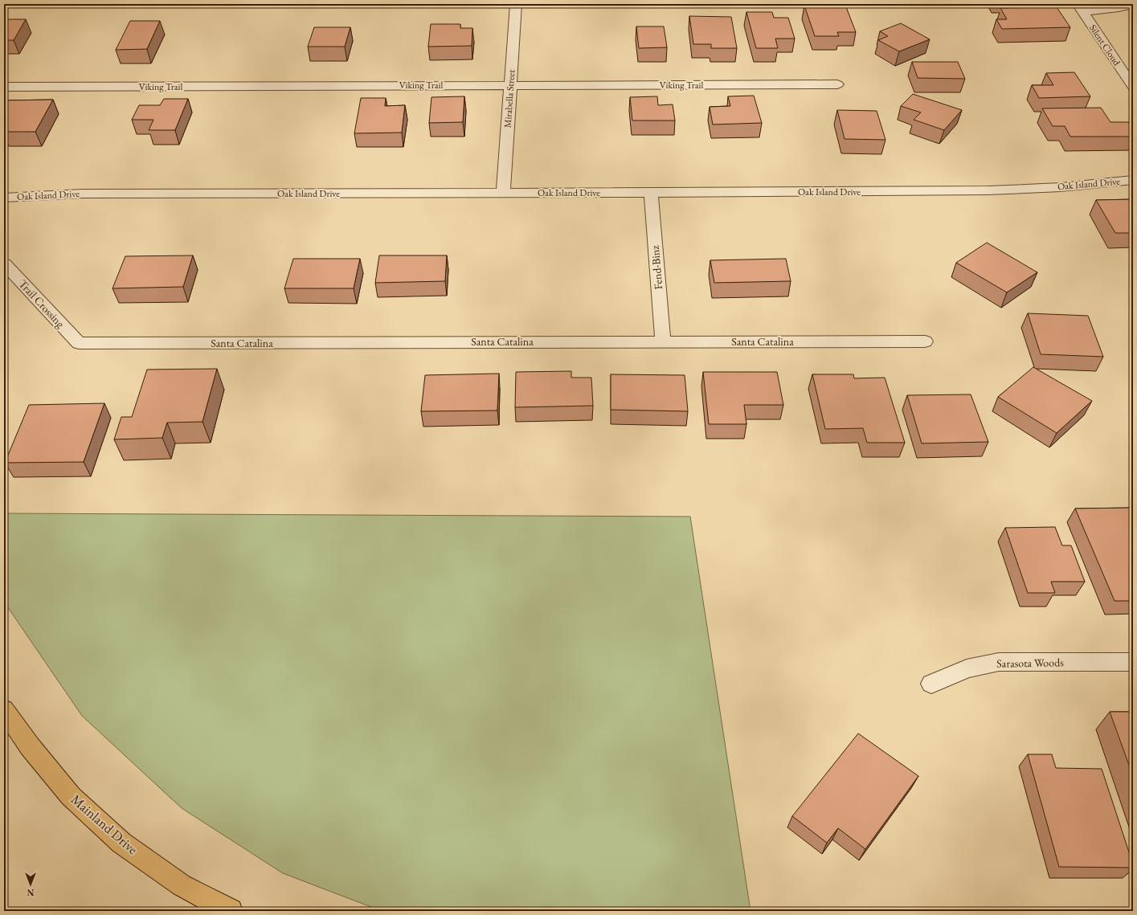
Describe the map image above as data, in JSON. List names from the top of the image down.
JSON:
{
  "streets": {
    "main road": ["Mainland Drive"],
    "street": [
      "Silent Cloud",
      "Viking Trail",
      "Mirabella Street",
      "Oak Island Drive",
      "Fend-Binz",
      "Trail Crossing",
      "Santa Catalina",
      "Sarasota Woods"
    ]
  },
  "crossings": [
    ["Viking Trail", "Mirabella Street"],
    ["Mirabella Street", "Oak Island Drive"],
    ["Oak Island Drive", "Fend-Binz"],
    ["Fend-Binz", "Santa Catalina"],
    ["Trail Crossing", "Santa Catalina"]
  ],
  "north": "bottom"
}
